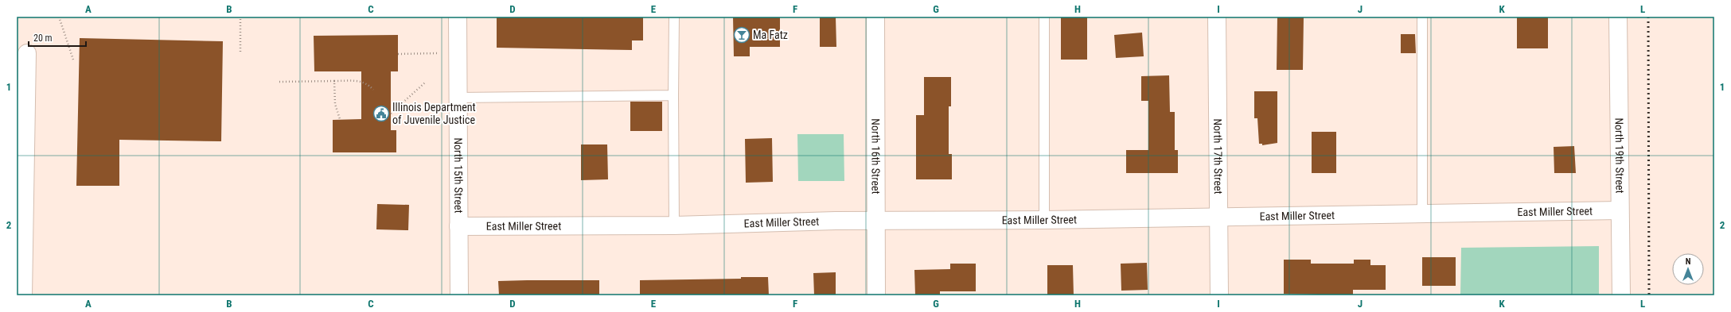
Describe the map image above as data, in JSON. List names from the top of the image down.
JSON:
{
  "streets": {
    "street": [
      "North 17th Street",
      "North 19th Street",
      "North 16th Street",
      "North 15th Street",
      "East Miller Street"
    ]
  },
  "crossings": [
    ["North 17th Street", "East Miller Street"],
    ["North 19th Street", "East Miller Street"],
    ["North 16th Street", "East Miller Street"],
    ["North 15th Street", "East Miller Street"]
  ],
  "places": {
    "bar": ["Ma Fatz"],
    "public building": ["Illinois Department of Juvenile Justice"]
  },
  "scale_bar": "20 m",
  "north": "top",
  "grid": {
    "columns": [
      "A",
      "B",
      "C",
      "D",
      "E",
      "F",
      "G",
      "H",
      "I",
      "J",
      "K",
      "L"
    ],
    "rows": ["1", "2"]
  }
}
